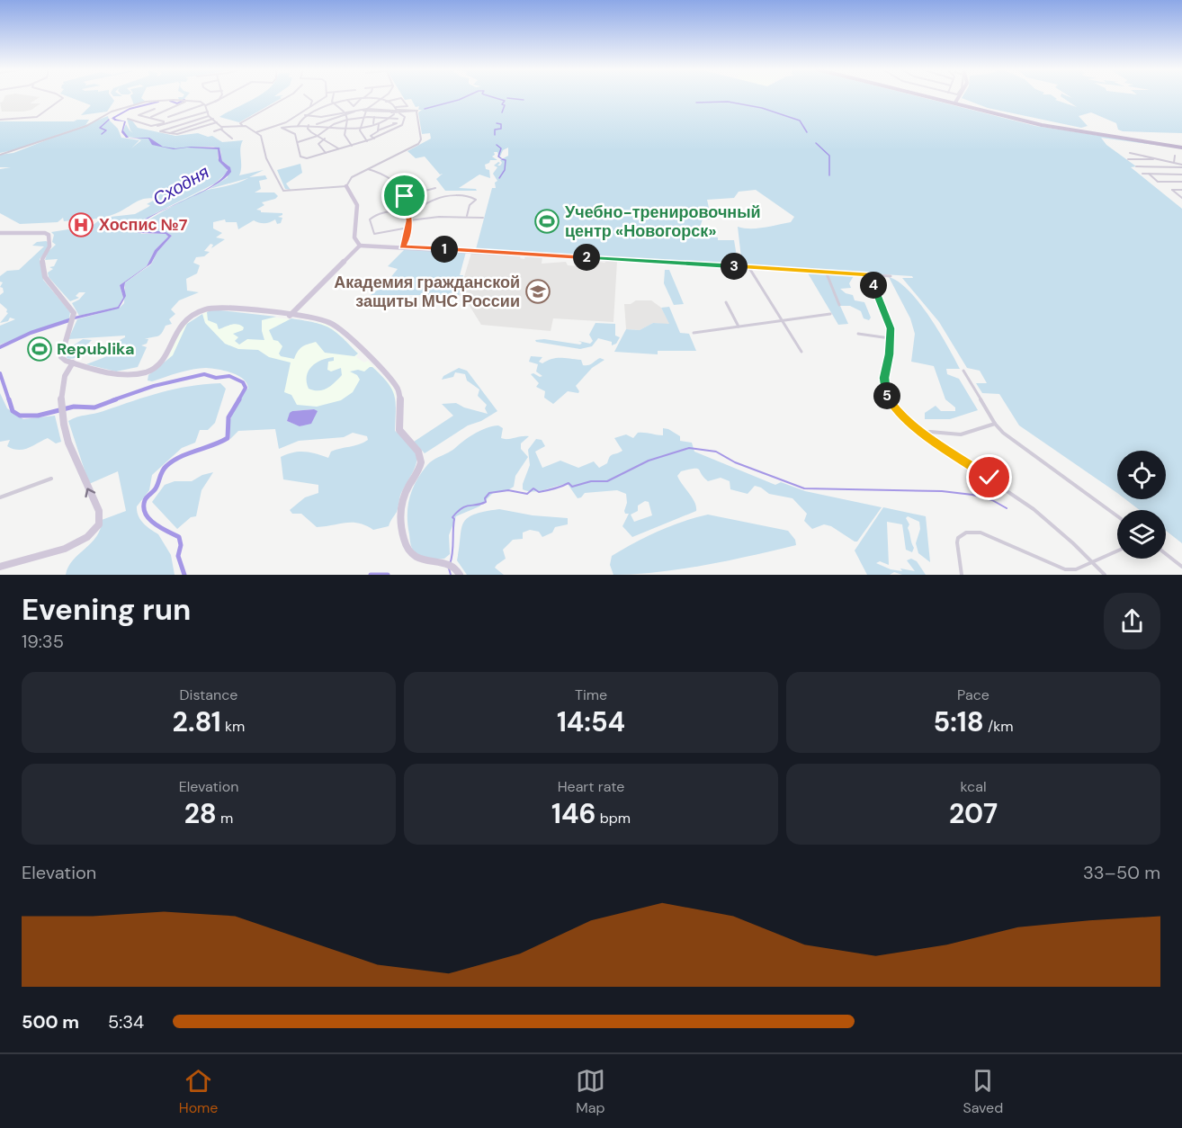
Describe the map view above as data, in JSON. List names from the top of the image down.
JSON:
{
  "water": ["Сходня"],
  "places": {
    "sports": ["Учебно-тренировочный центр «Новогорск»", "Republika"],
    "hospital": ["Хоспис №7"],
    "school or university": ["Академия гражданской защиты МЧС России"]
  },
  "page": {
    "pins": [
      "1",
      "2",
      "3",
      "4",
      "5"
    ],
    "heading": ["Evening run", "19:35"],
    "stats": [
      ["Distance", "2.81 km"],
      ["Time", "14:54"],
      ["Pace", "5:18 /km"],
      ["Elevation", "28 m"],
      ["Heart rate", "146 bpm"],
      ["kcal", "207"]
    ],
    "chart": ["Elevation", "33–50 m"],
    "list": [
      {
        "name": "500 m",
        "note": "5:34"
      }
    ],
    "tabs": ["Home", "Map", "Saved"]
  }
}
